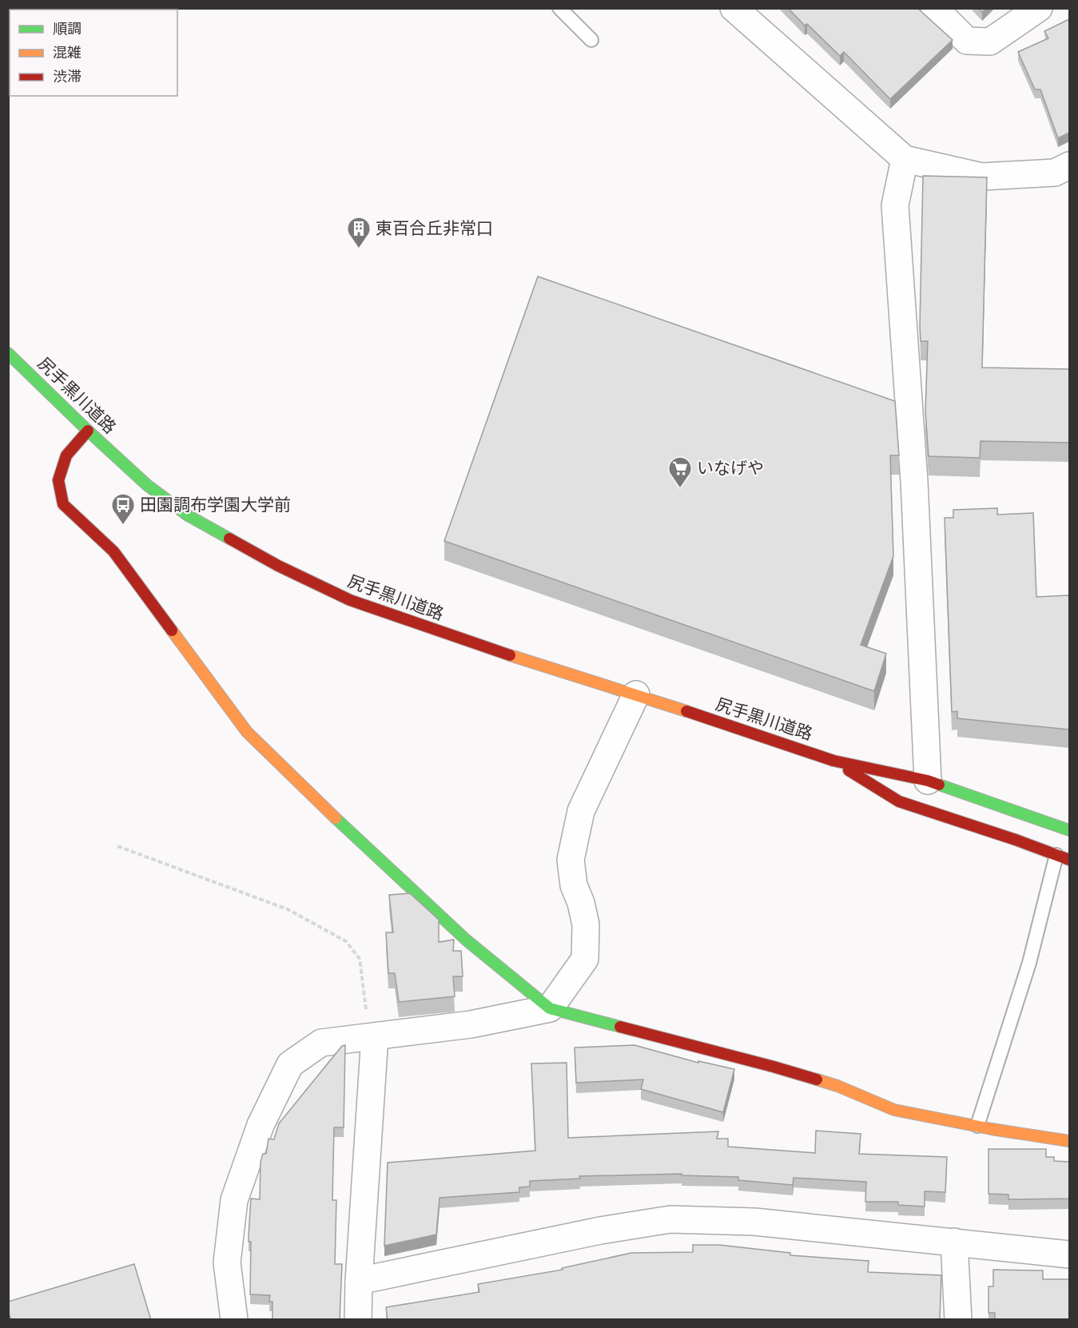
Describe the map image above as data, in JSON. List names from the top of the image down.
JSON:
{
  "streets": {
    "main road": ["尻手黒川道路"]
  },
  "places": {
    "building": ["東百合丘非常口"],
    "supermarket": ["いなげや"],
    "bus stop": ["田園調布学園大学前"]
  },
  "legend": ["順調", "混雑", "渋滞"]
}
